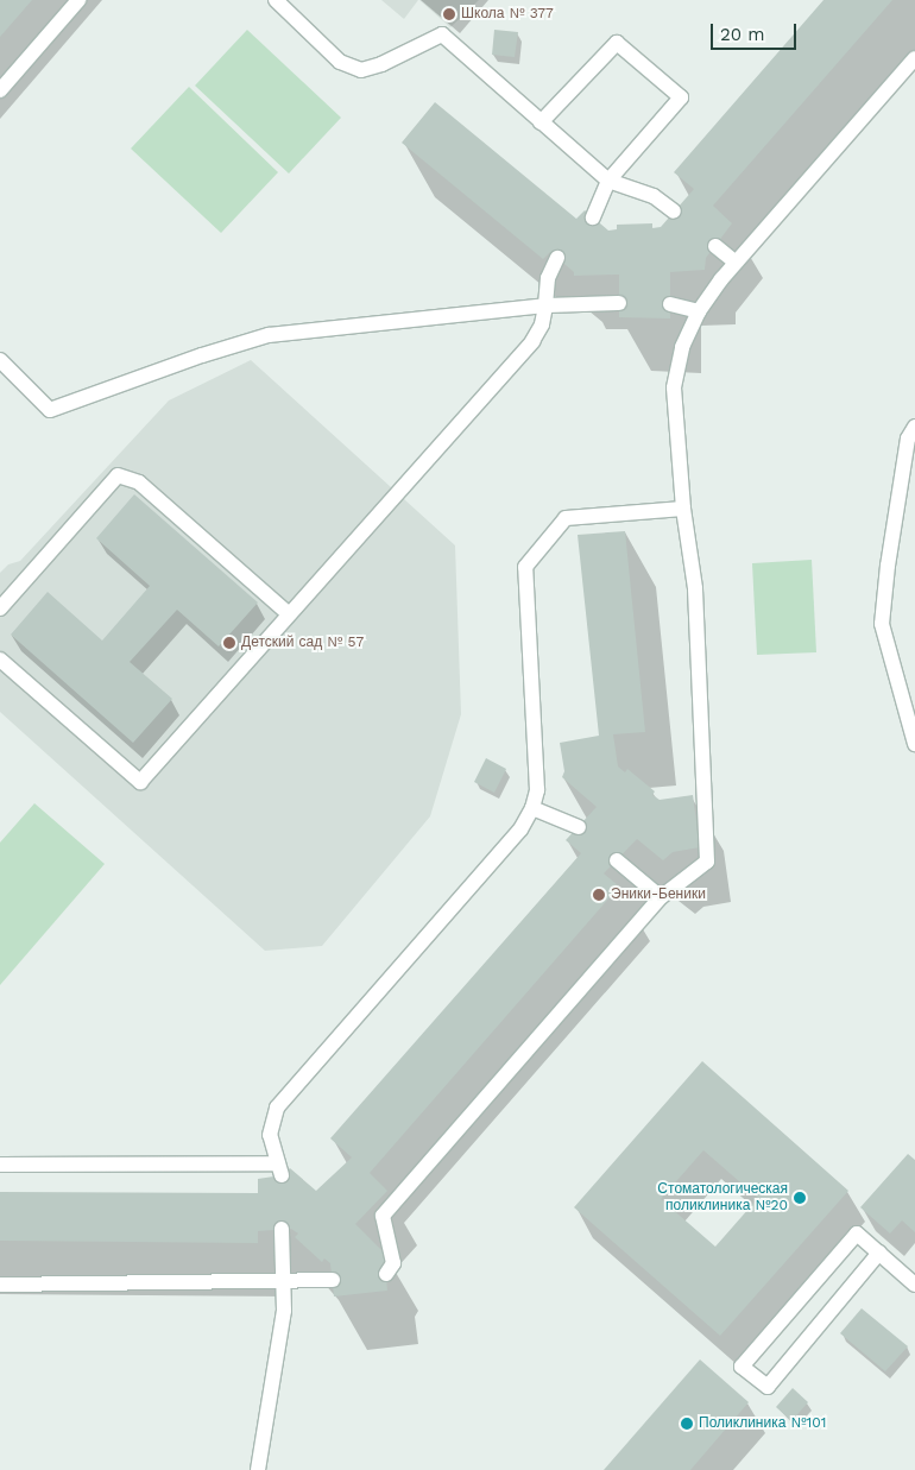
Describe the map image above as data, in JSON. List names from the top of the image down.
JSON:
{
  "places": [
    "Школа № 377",
    "Детский сад № 57",
    "Эники-Беники",
    "Стоматологическая поликлиника №20",
    "Поликлиника №101"
  ],
  "scale_bar": "20 m"
}
